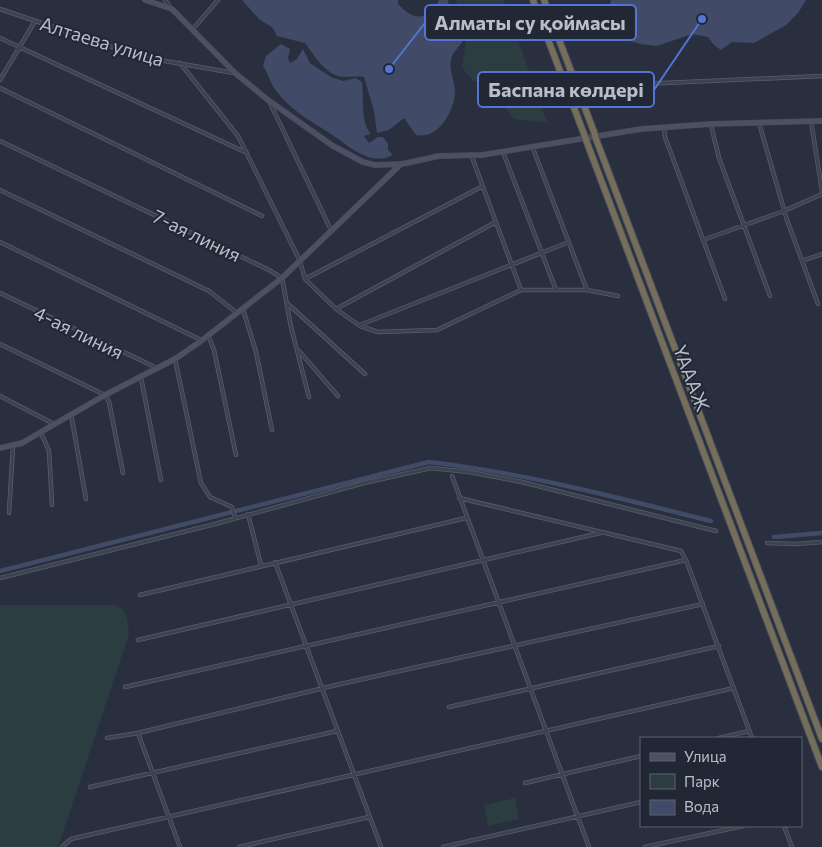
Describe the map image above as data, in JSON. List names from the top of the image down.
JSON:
{
  "streets": {
    "highway": ["ҮАААЖ"],
    "street": ["Алтаева улица", "7-ая линия", "4-ая линия"]
  },
  "places": ["Баспана көлдері", "Алматы су қоймасы"],
  "legend": ["Улица", "Парк", "Вода"]
}
